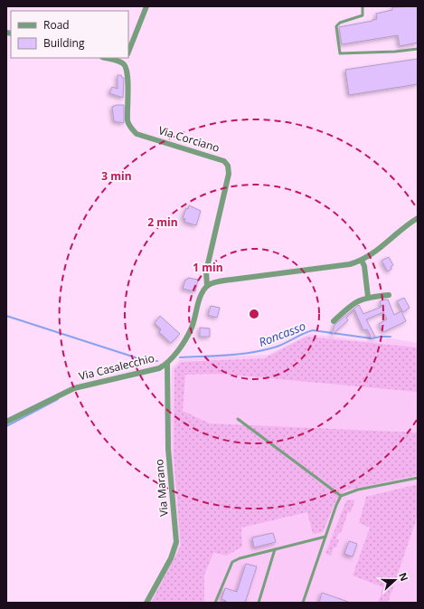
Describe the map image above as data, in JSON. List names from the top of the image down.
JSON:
{
  "streets": {
    "street": ["Via Corciano", "Via Casalecchio", "Via Marano"]
  },
  "crossings": [
    ["Via Corciano", "Via Casalecchio"],
    ["Via Casalecchio", "Via Marano"]
  ],
  "water": ["Roncasso"],
  "legend": ["Road", "Building"],
  "north": "right",
  "rings": ["3 min", "2 min", "1 min"]
}
